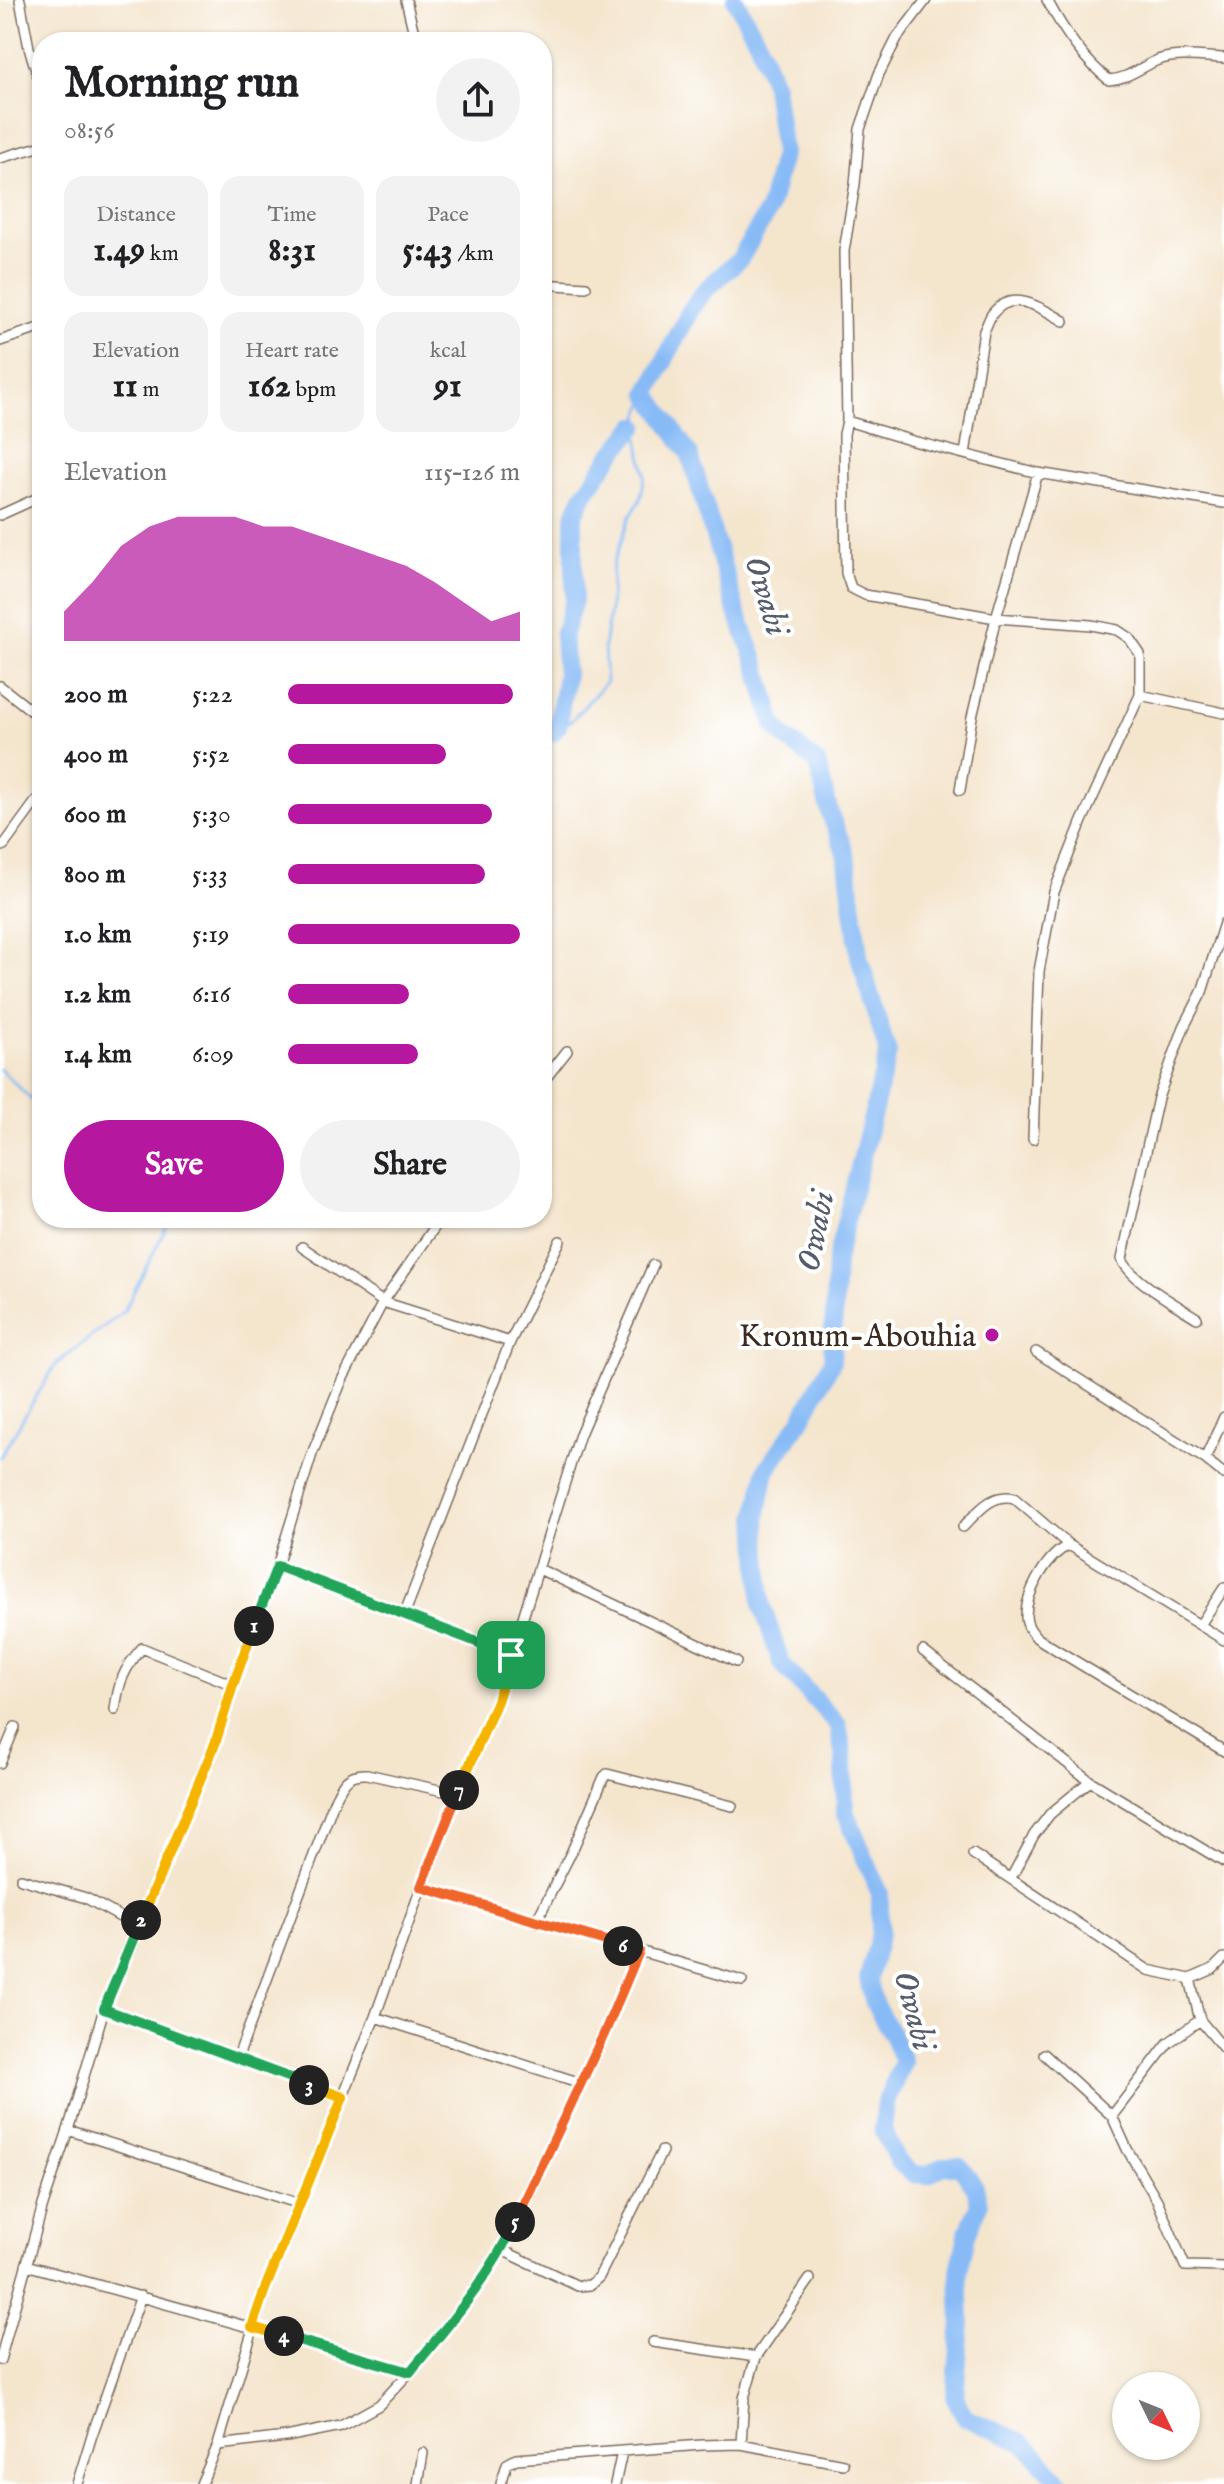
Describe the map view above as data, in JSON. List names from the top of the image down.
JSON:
{
  "water": ["Owabi"],
  "places": ["Kronum-Abouhia"],
  "north": "bottom right",
  "page": {
    "heading": ["Morning run", "08:56"],
    "stats": [
      ["Distance", "1.49 km"],
      ["Time", "8:31"],
      ["Pace", "5:43 /km"],
      ["Elevation", "11 m"],
      ["Heart rate", "162 bpm"],
      ["kcal", "91"]
    ],
    "chart": ["Elevation", "115–126 m"],
    "list": [
      {
        "name": "200 m",
        "note": "5:22"
      },
      {
        "name": "400 m",
        "note": "5:52"
      },
      {
        "name": "600 m",
        "note": "5:30"
      },
      {
        "name": "800 m",
        "note": "5:33"
      },
      {
        "name": "1.0 km",
        "note": "5:19"
      },
      {
        "name": "1.2 km",
        "note": "6:16"
      },
      {
        "name": "1.4 km",
        "note": "6:09"
      }
    ],
    "buttons": ["Save", "Share"],
    "pins": [
      "1",
      "7",
      "2",
      "6",
      "3",
      "5",
      "4"
    ]
  }
}
